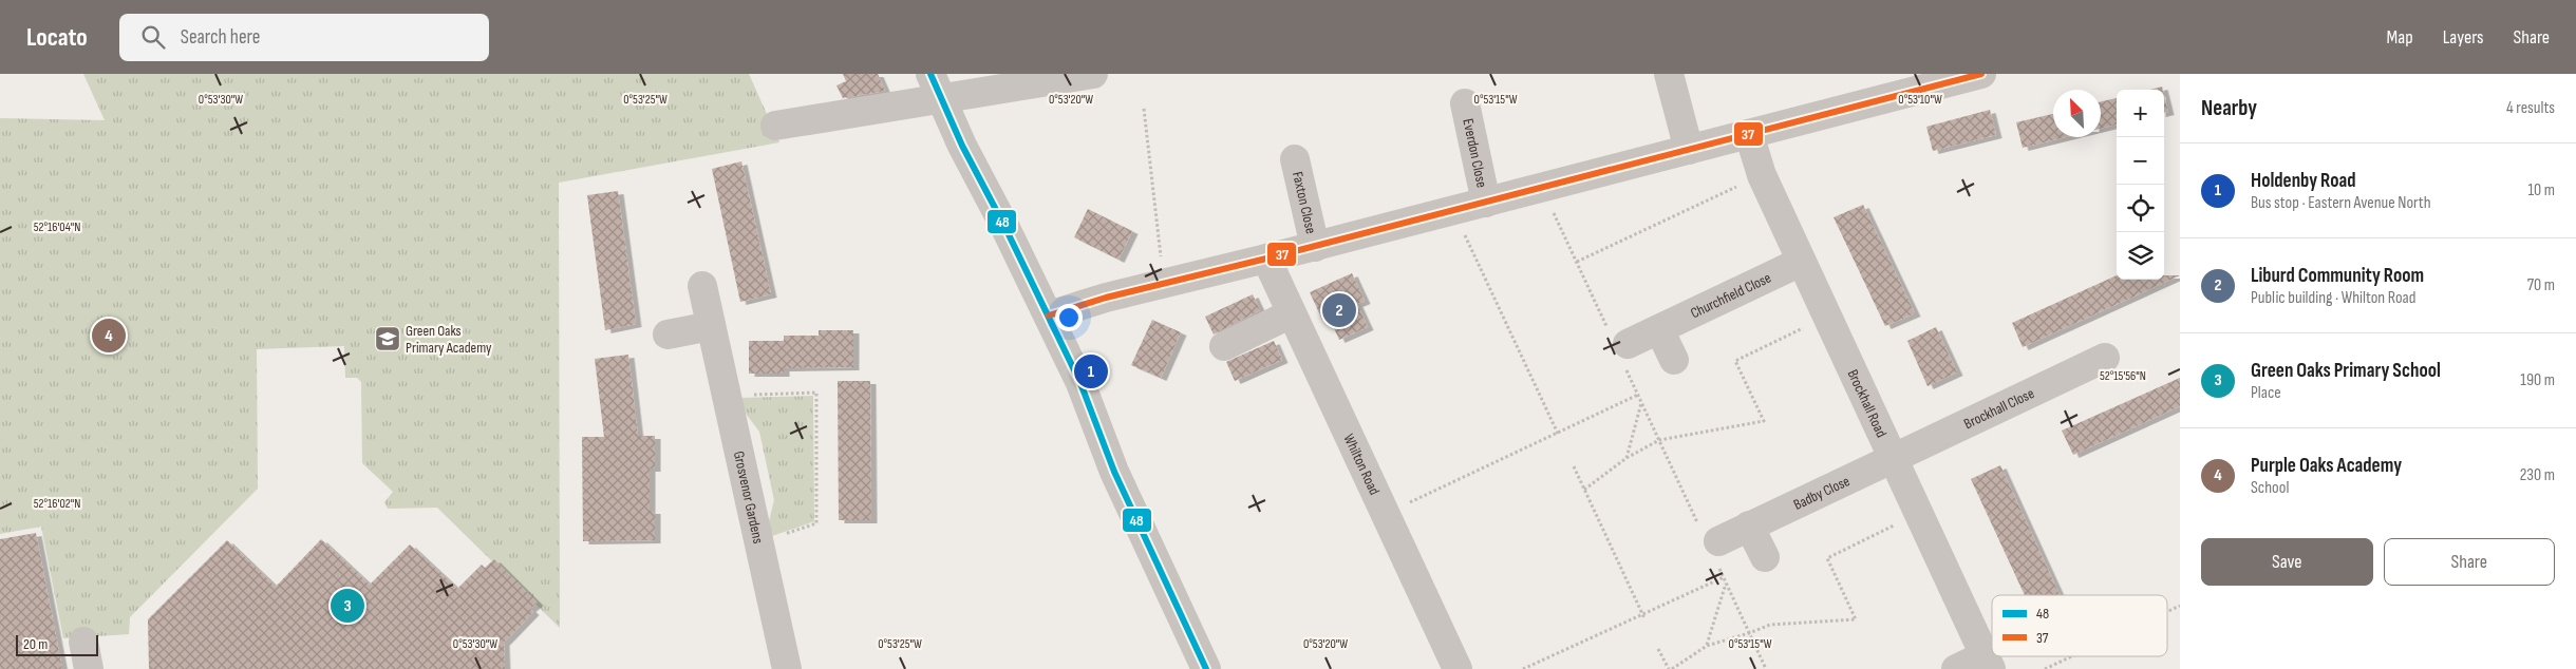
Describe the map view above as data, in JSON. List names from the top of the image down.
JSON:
{
  "streets": {
    "street": [
      "Everdon Close",
      "Faxton Close",
      "Churchfield Close",
      "Brockhall Road",
      "Brockhall Close",
      "Whilton Road",
      "Badby Close",
      "Grosvenor Gardens"
    ]
  },
  "crossings": [
    ["Churchfield Close", "Brockhall Road"],
    ["Brockhall Road", "Brockhall Close"],
    ["Brockhall Road", "Badby Close"],
    ["Brockhall Close", "Badby Close"]
  ],
  "places": {
    "school or university": ["Green Oaks Primary Academy"]
  },
  "lines": ["transit line 48", "transit line 37"],
  "legend": ["48", "37"],
  "scale_bar": "20 m",
  "north": "top left",
  "page": {
    "header": "Locato",
    "search": "Search here",
    "nav": ["Map", "Layers", "Share"],
    "heading": ["Nearby", "4 results"],
    "map_buttons": ["+", "−"],
    "list": [
      {
        "mark": "1",
        "name": "Holdenby Road",
        "note": "Bus stop · Eastern Avenue North",
        "value": "10 m"
      },
      {
        "mark": "2",
        "name": "Liburd Community Room",
        "note": "Public building · Whilton Road",
        "value": "70 m"
      },
      {
        "mark": "3",
        "name": "Green Oaks Primary School",
        "note": "Place",
        "value": "190 m"
      },
      {
        "mark": "4",
        "name": "Purple Oaks Academy",
        "note": "School",
        "value": "230 m"
      }
    ],
    "pins": [
      "2",
      "4",
      "1",
      "3"
    ],
    "buttons": ["Save", "Share"],
    "scale": "20 m"
  },
  "coordinates": [
    "0°53'30\"W",
    "0°53'25\"W",
    "0°53'15\"W",
    "0°53'10\"W",
    "0°53'20\"W",
    "52°16'04\"N",
    "52°15'56\"N",
    "52°16'02\"N"
  ]
}
